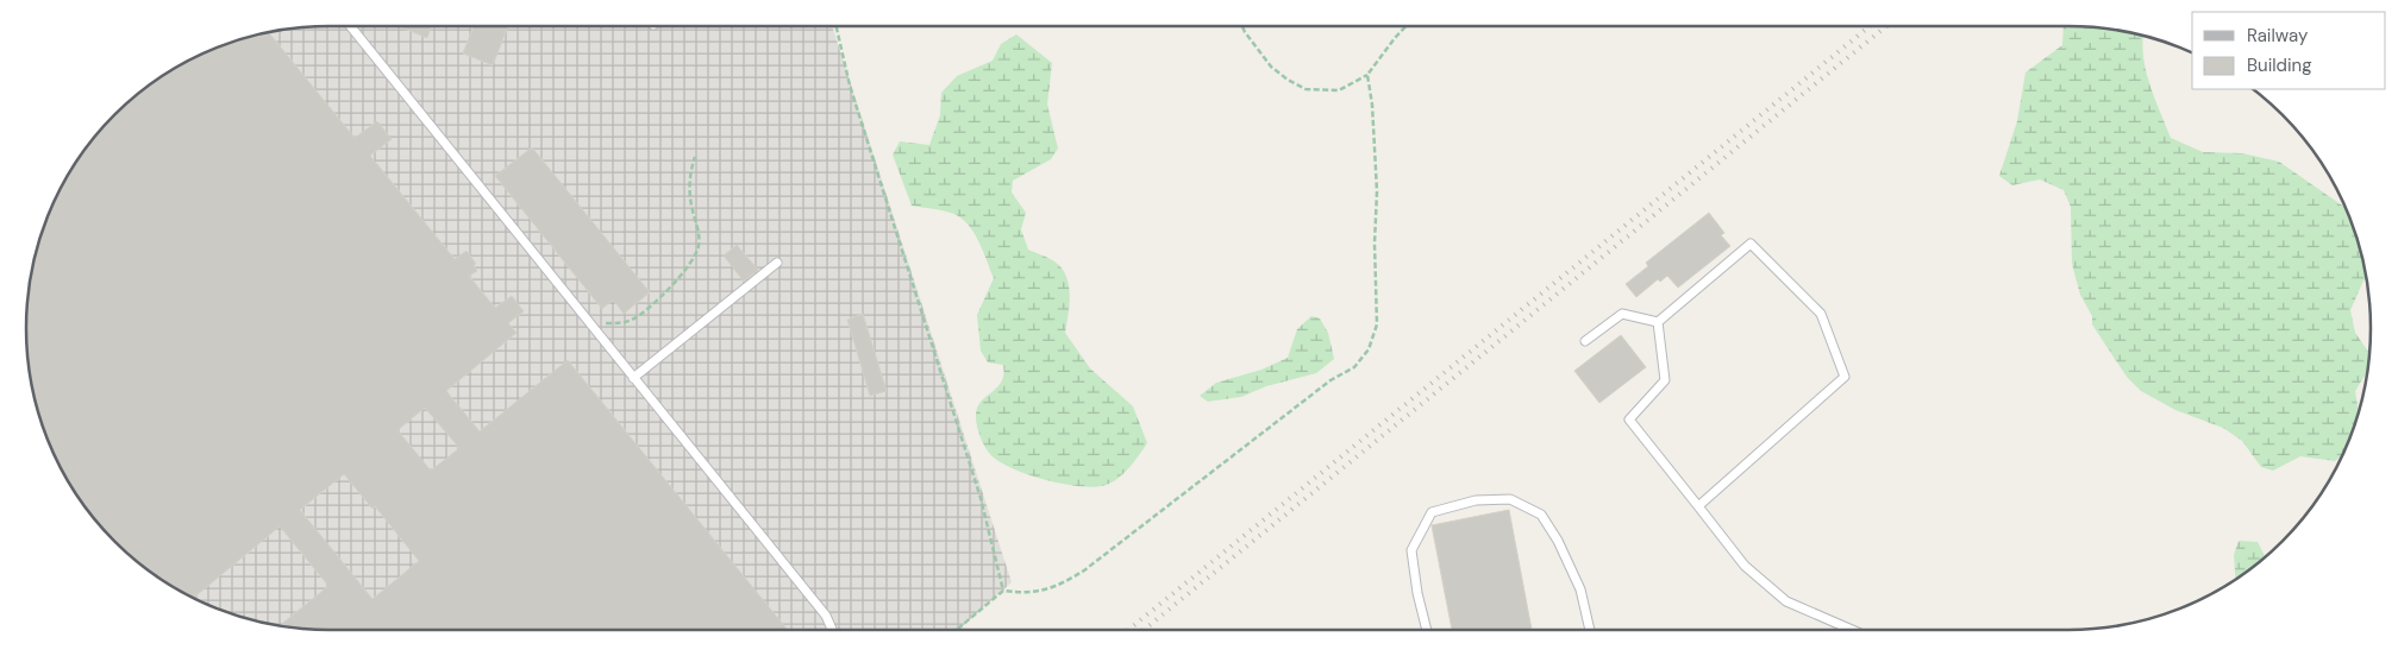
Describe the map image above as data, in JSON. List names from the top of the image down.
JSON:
{
  "legend": ["Railway", "Building"]
}
